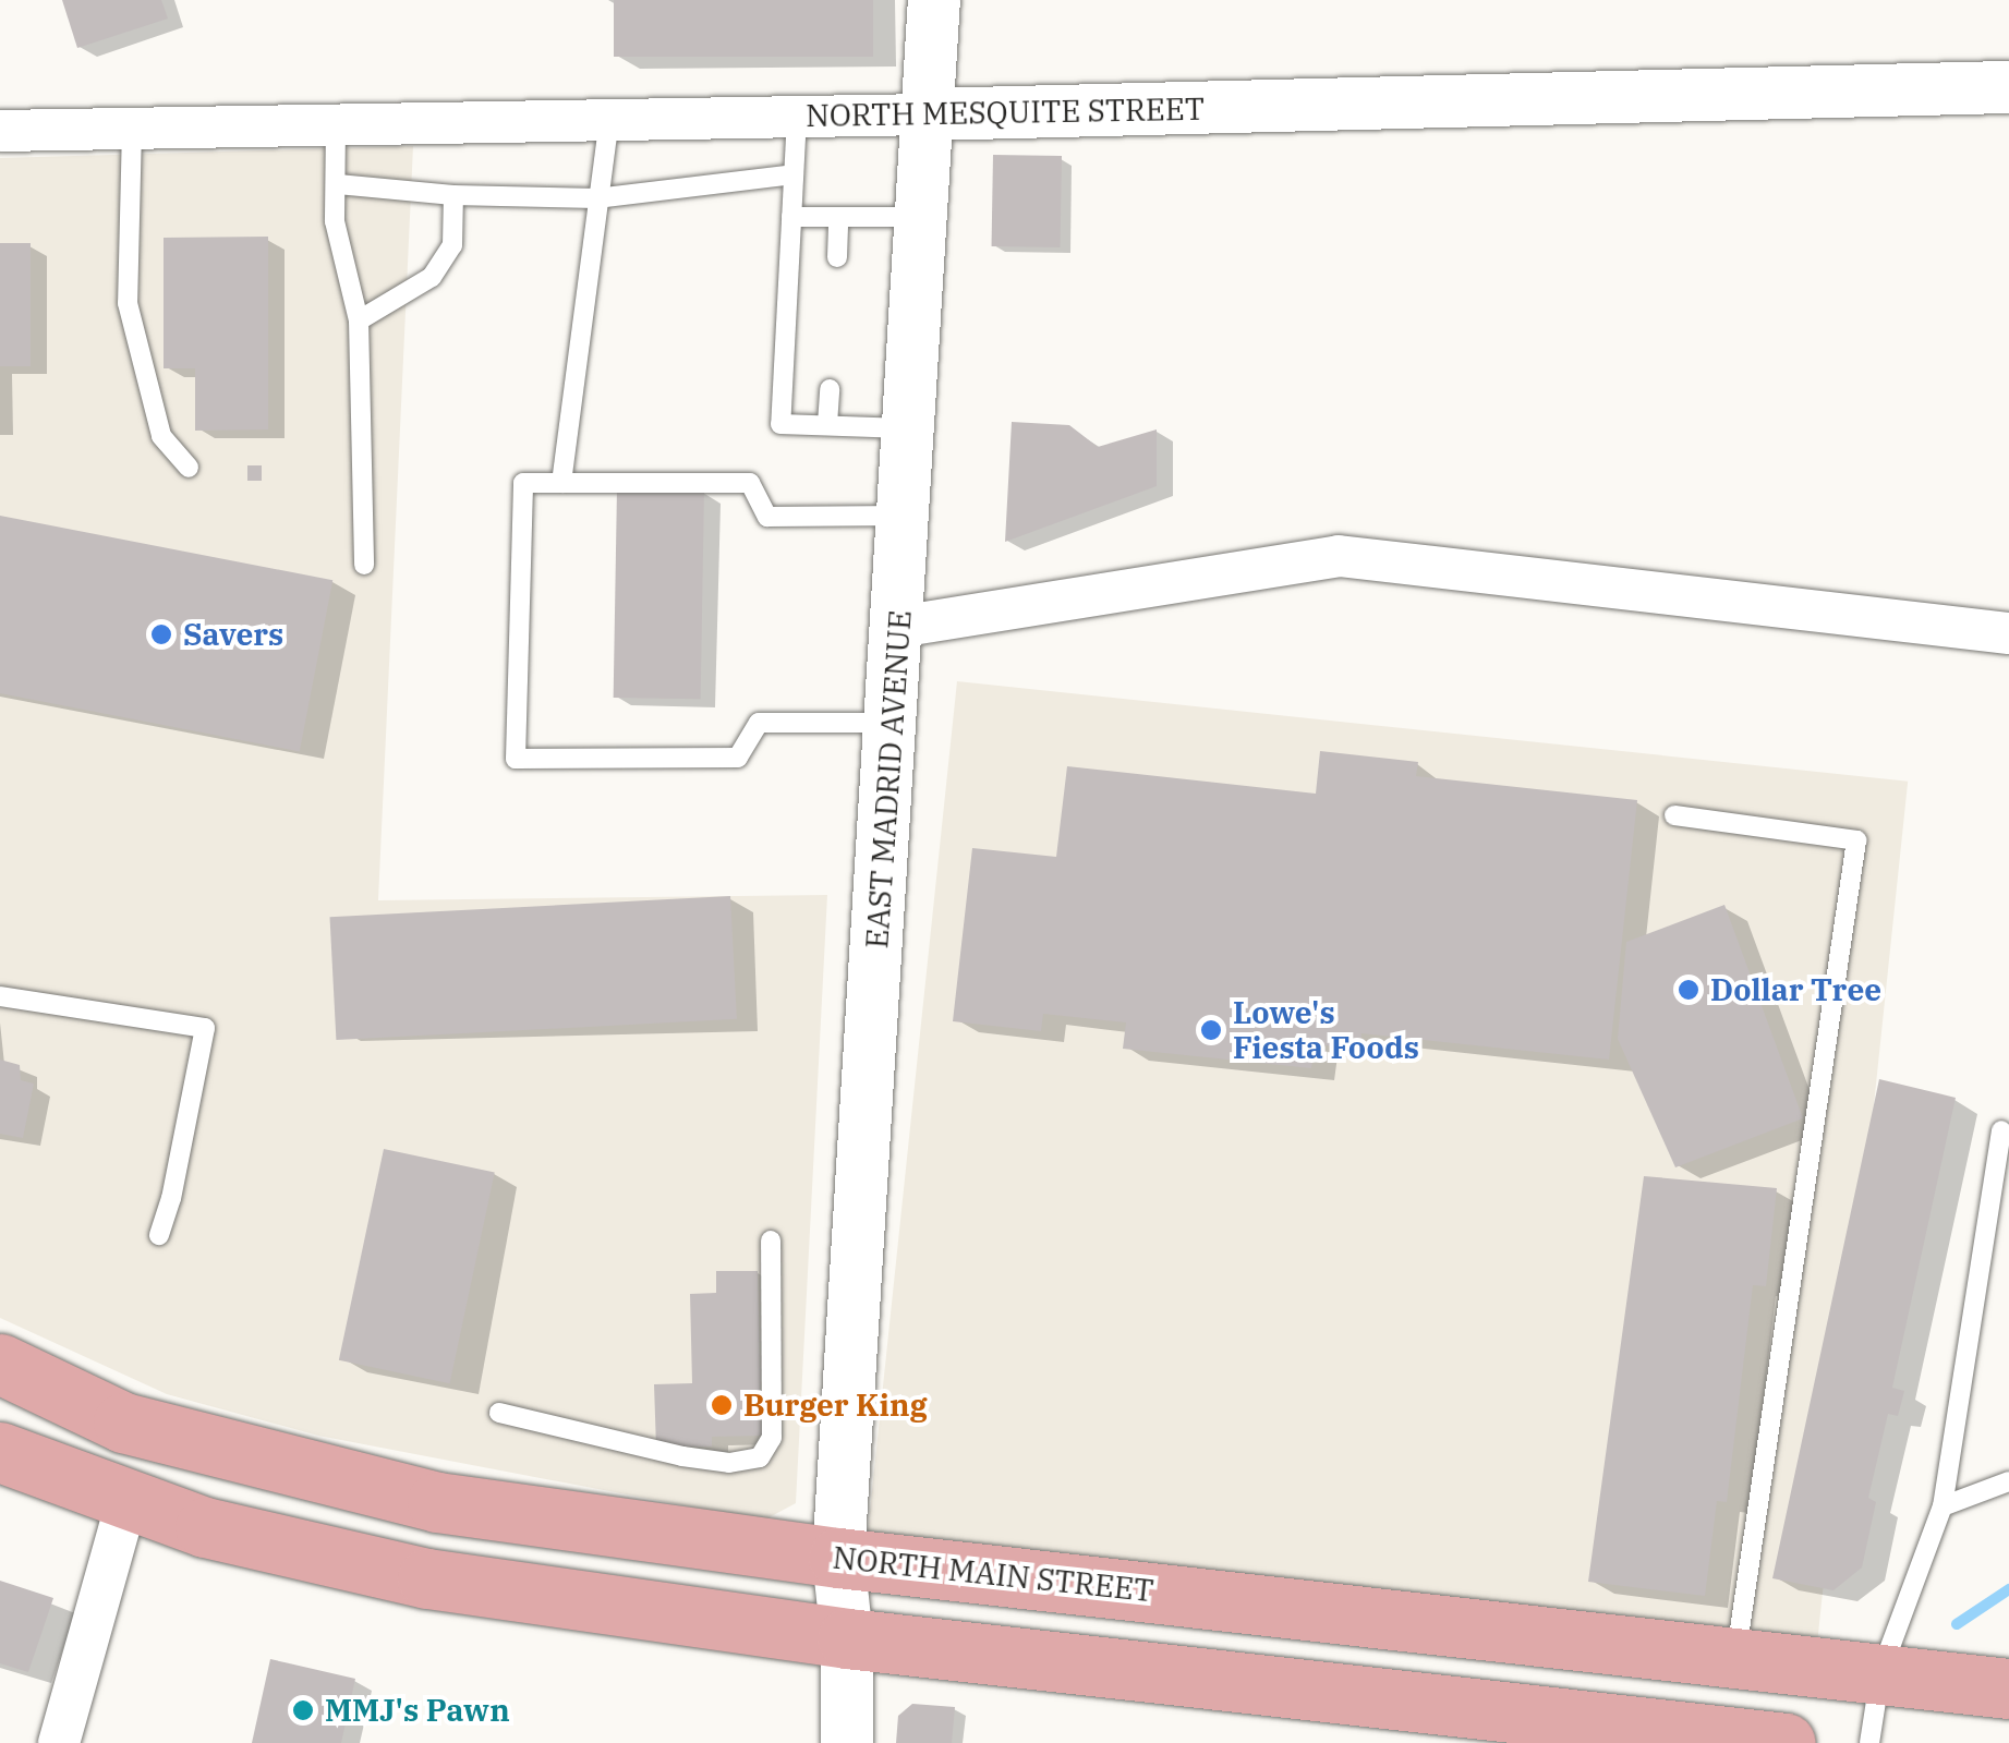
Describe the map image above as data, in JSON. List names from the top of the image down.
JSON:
{
  "streets": {
    "main road": ["NORTH MAIN STREET"],
    "street": ["NORTH MESQUITE STREET", "EAST MADRID AVENUE"]
  },
  "crossings": [
    ["NORTH MESQUITE STREET", "EAST MADRID AVENUE"],
    ["EAST MADRID AVENUE", "NORTH MAIN STREET"]
  ],
  "places": [
    "Savers",
    "Dollar Tree",
    "Lowe's Fiesta Foods",
    "Burger King",
    "MMJ's Pawn"
  ]
}
